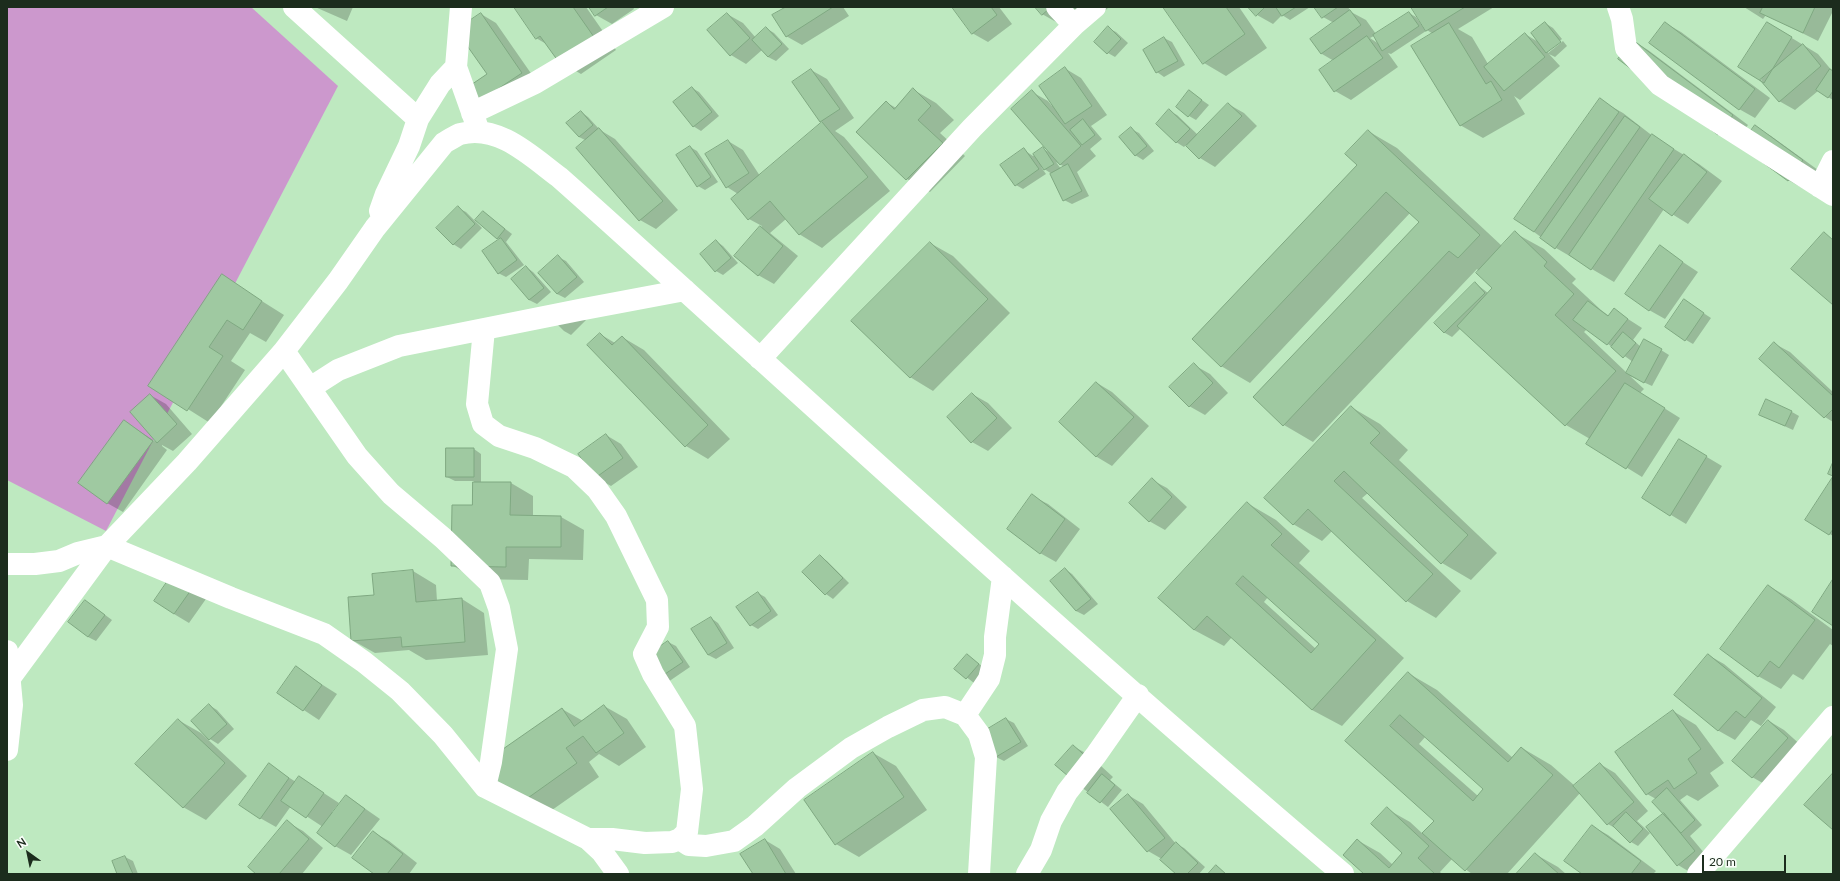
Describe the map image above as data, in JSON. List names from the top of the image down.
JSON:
{
  "scale_bar": "20 m",
  "north": "top left"
}
